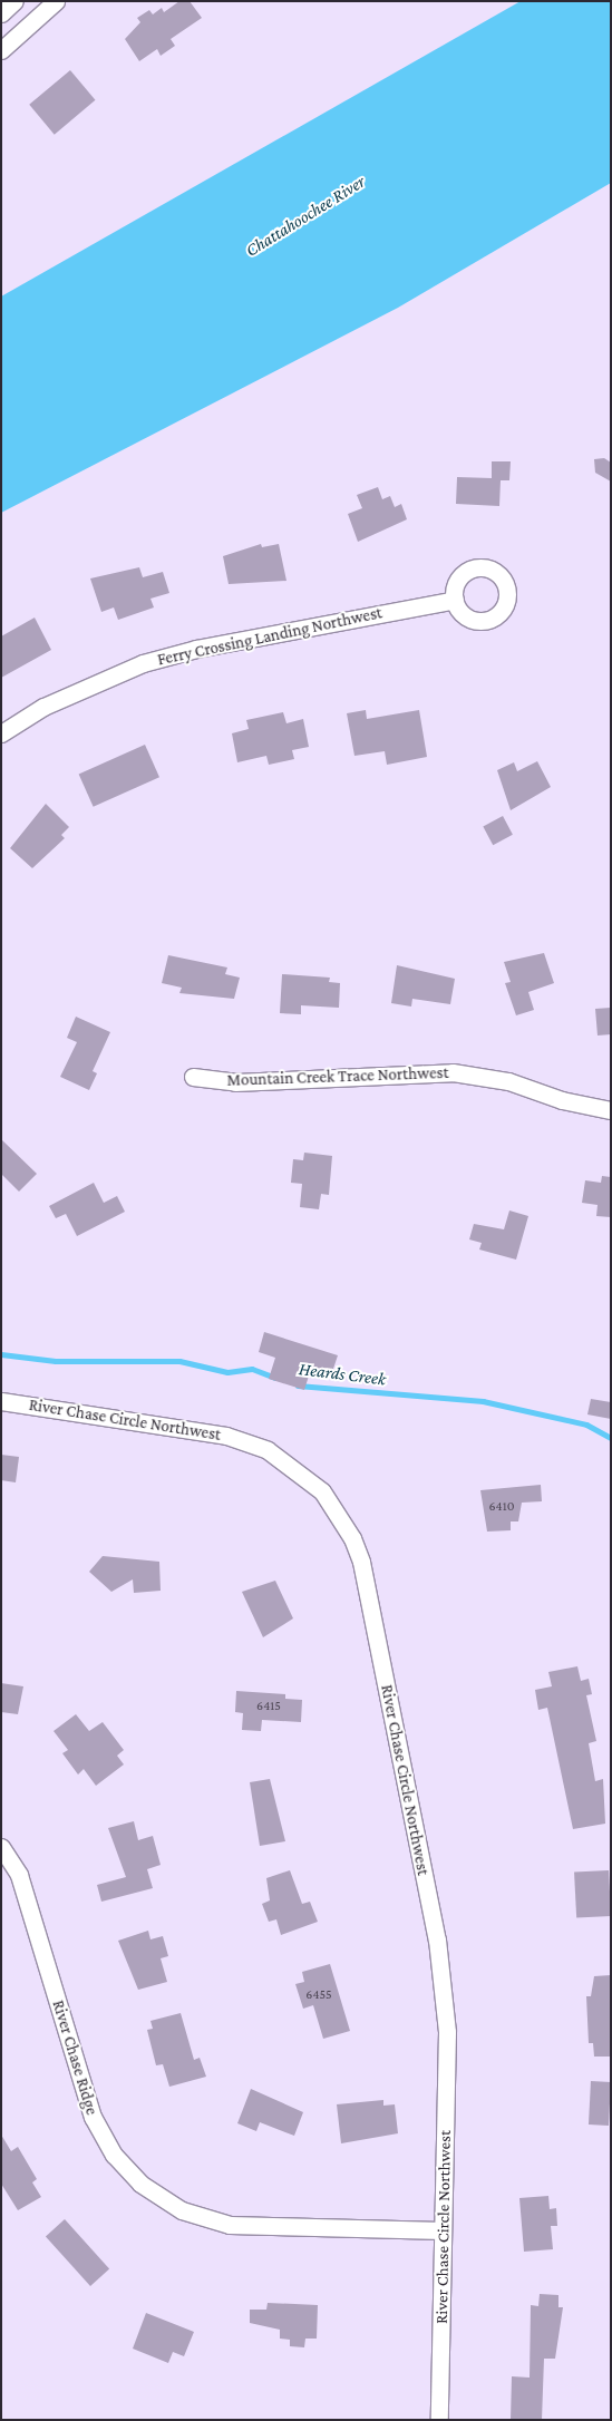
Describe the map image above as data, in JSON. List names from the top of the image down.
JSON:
{
  "streets": {
    "street": [
      "Ferry Crossing Landing Northwest",
      "Mountain Creek Trace Northwest",
      "River Chase Circle Northwest",
      "River Chase Ridge"
    ]
  },
  "crossings": [
    ["River Chase Circle Northwest", "River Chase Ridge"]
  ],
  "water": ["Chattahoochee River", "Heards Creek"],
  "house_numbers": ["6410", "6415", "6455"]
}
